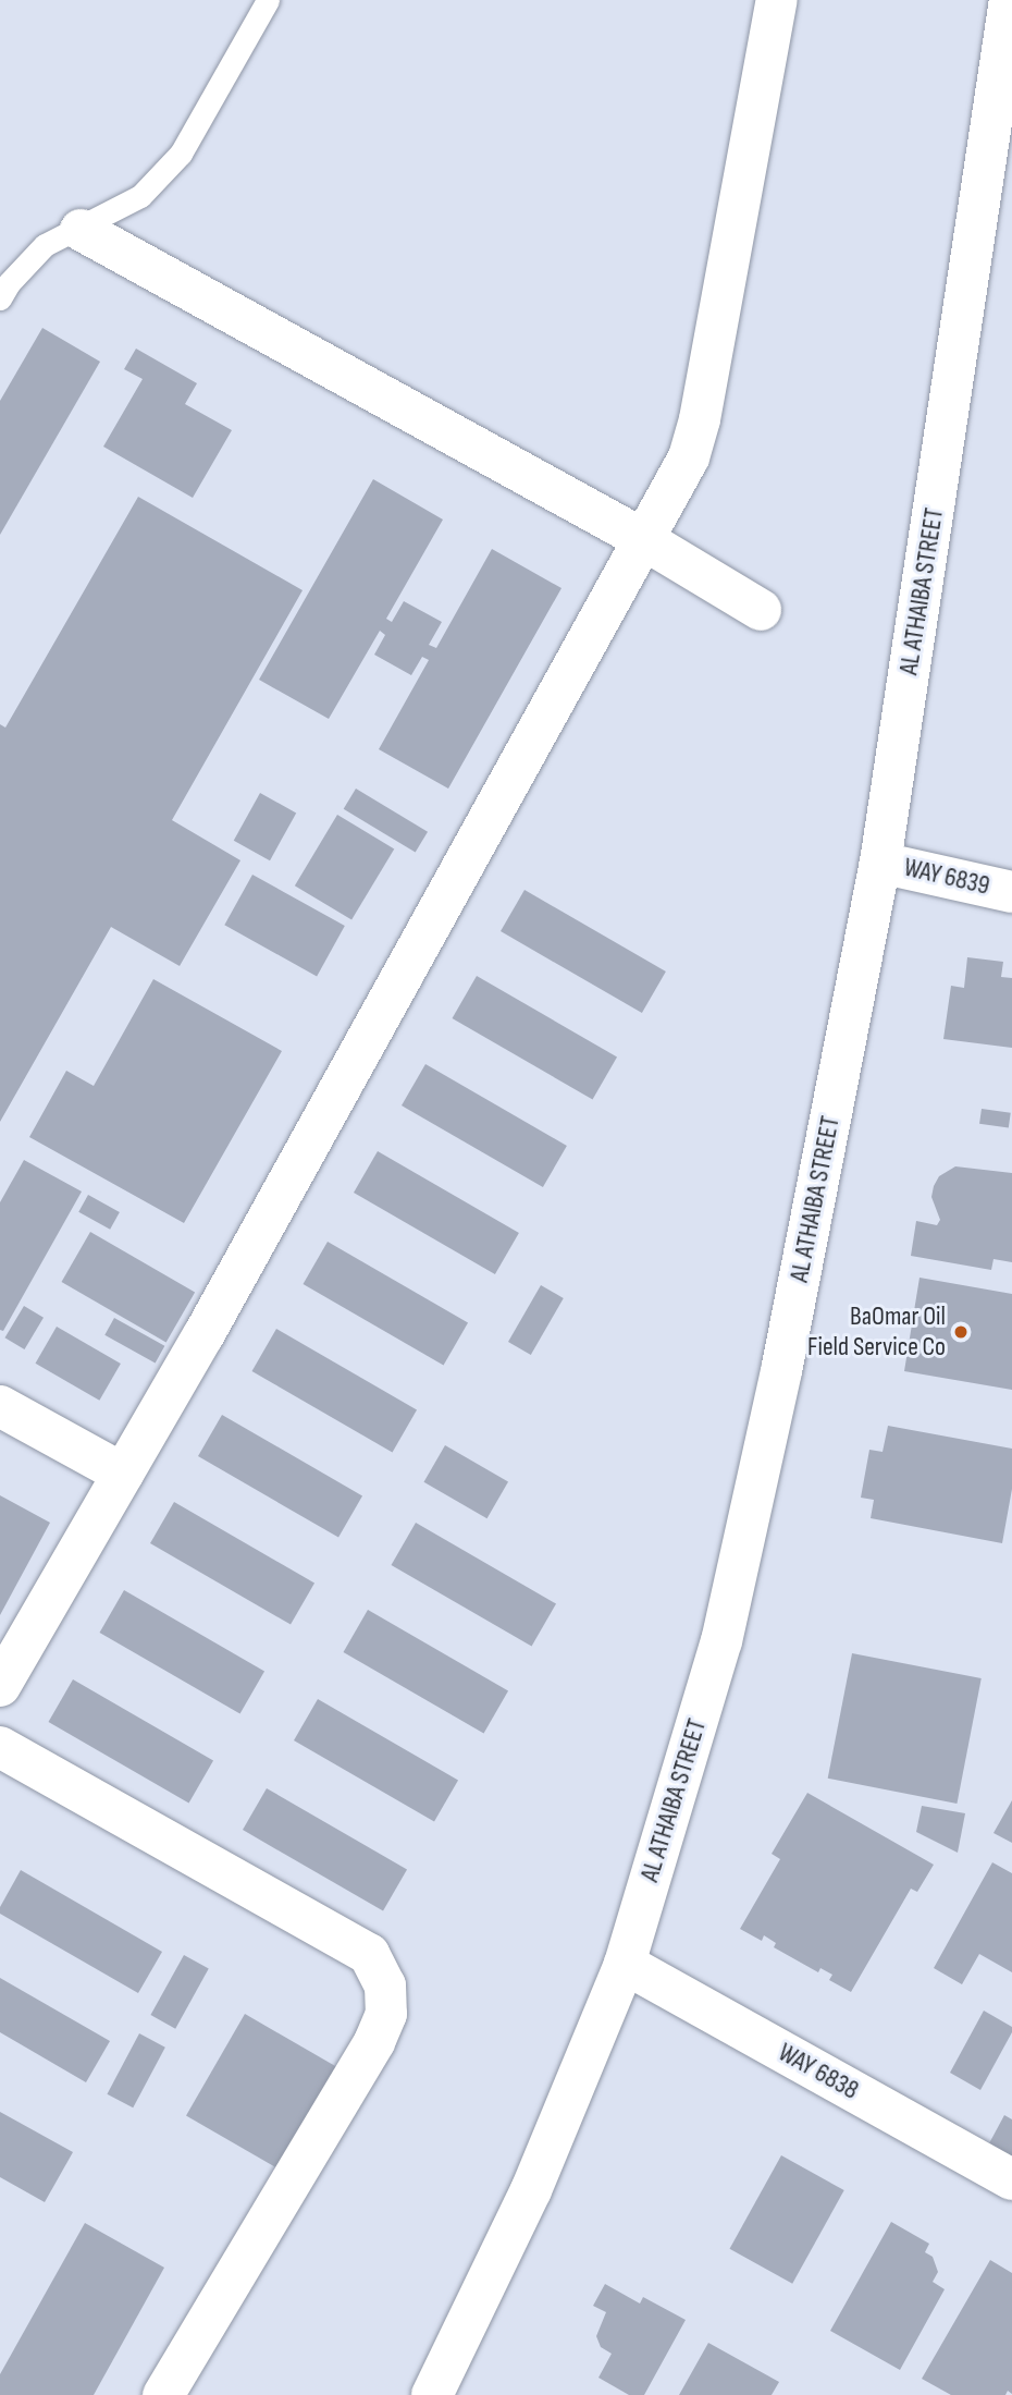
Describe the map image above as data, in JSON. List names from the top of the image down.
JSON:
{
  "streets": {
    "street": ["AL ATHAIBA STREET", "WAY 6839", "WAY 6838"]
  },
  "crossings": [
    ["AL ATHAIBA STREET", "WAY 6839"],
    ["AL ATHAIBA STREET", "WAY 6838"]
  ],
  "places": ["BaOmar Oil Field Service Co"]
}
